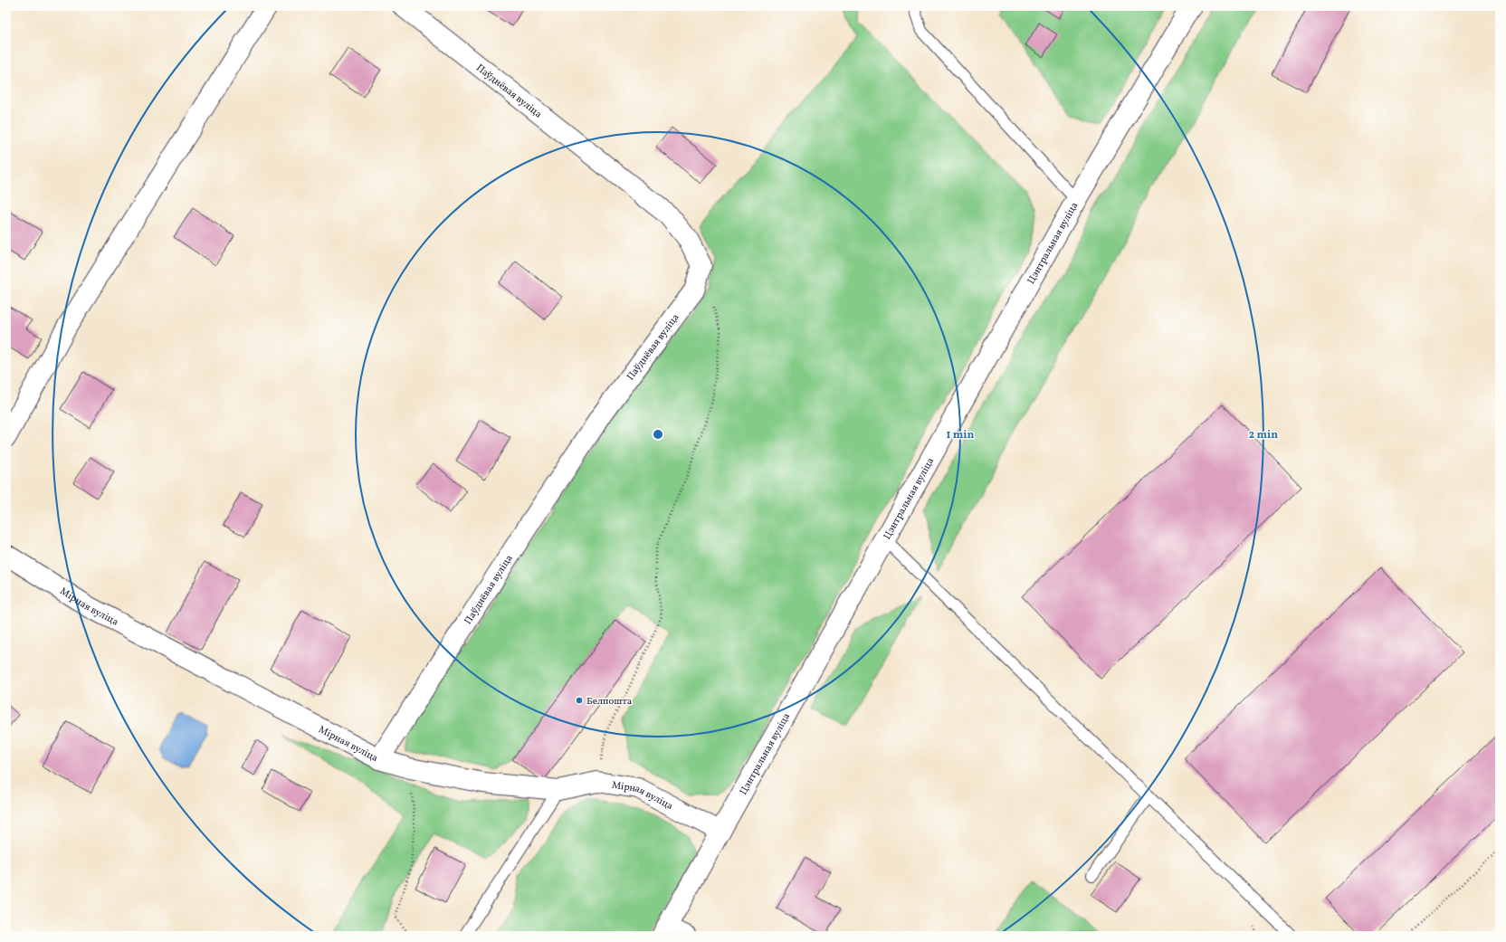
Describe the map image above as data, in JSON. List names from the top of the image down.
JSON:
{
  "streets": {
    "street": ["Паўднёвая вуліца", "Цэнтральная вуліца", "Мірная вуліца"]
  },
  "crossings": [
    ["Паўднёвая вуліца", "Мірная вуліца"],
    ["Цэнтральная вуліца", "Мірная вуліца"]
  ],
  "places": ["Белпошта"],
  "rings": ["1 min", "2 min"]
}
